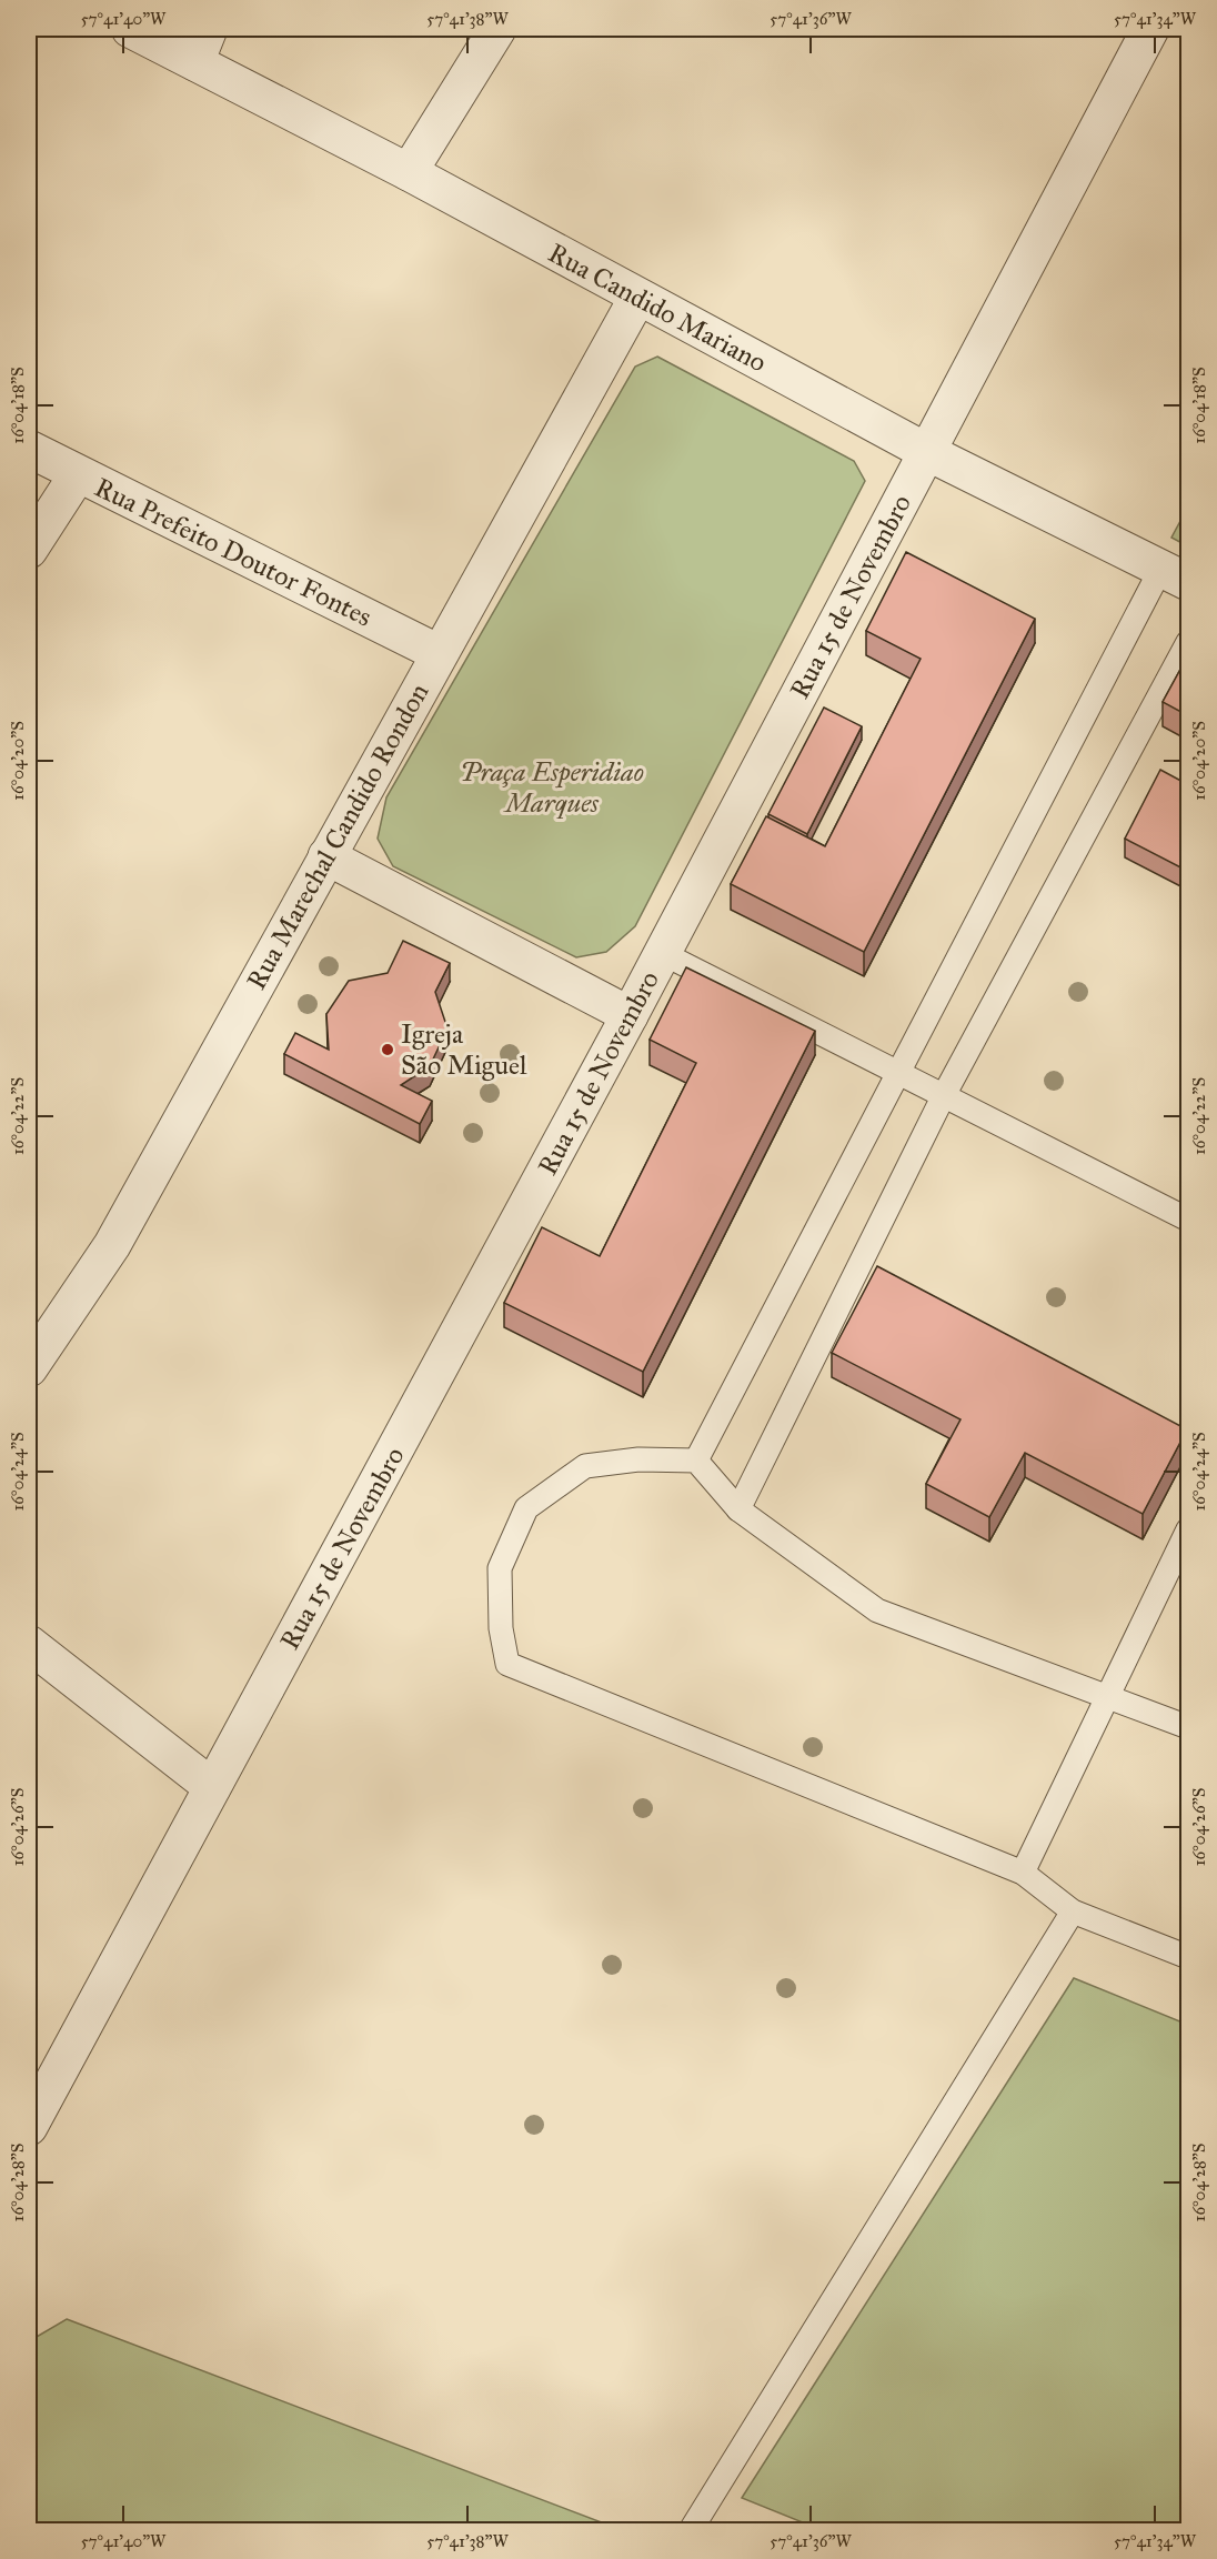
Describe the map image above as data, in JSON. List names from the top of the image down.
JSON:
{
  "streets": {
    "street": [
      "Rua Candido Mariano",
      "Rua Prefeito Doutor Fontes",
      "Rua 15 de Novembro",
      "Rua Marechal Candido Rondon"
    ]
  },
  "crossings": [
    ["Rua Candido Mariano", "Rua 15 de Novembro"],
    ["Rua Candido Mariano", "Rua Marechal Candido Rondon"],
    ["Rua Prefeito Doutor Fontes", "Rua Marechal Candido Rondon"]
  ],
  "parks": ["Praça Esperidiao Marques"],
  "places": ["Igreja São Miguel"],
  "coordinates": [
    "57°41'40\"W",
    "57°41'38\"W",
    "57°41'36\"W",
    "57°41'34\"W",
    "16°04'18\"S",
    "16°04'20\"S",
    "16°04'22\"S",
    "16°04'24\"S",
    "16°04'26\"S",
    "16°04'28\"S"
  ]
}
